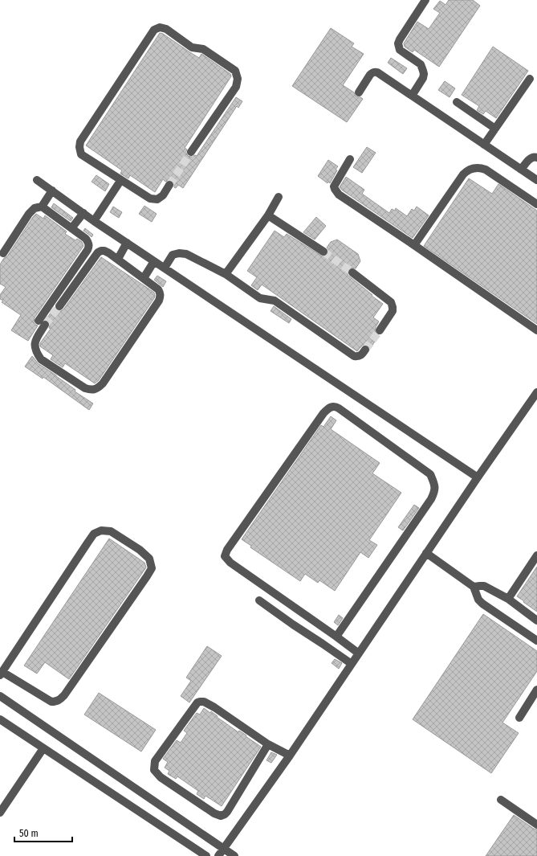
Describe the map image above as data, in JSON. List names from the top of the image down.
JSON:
{
  "scale_bar": "50 m"
}
